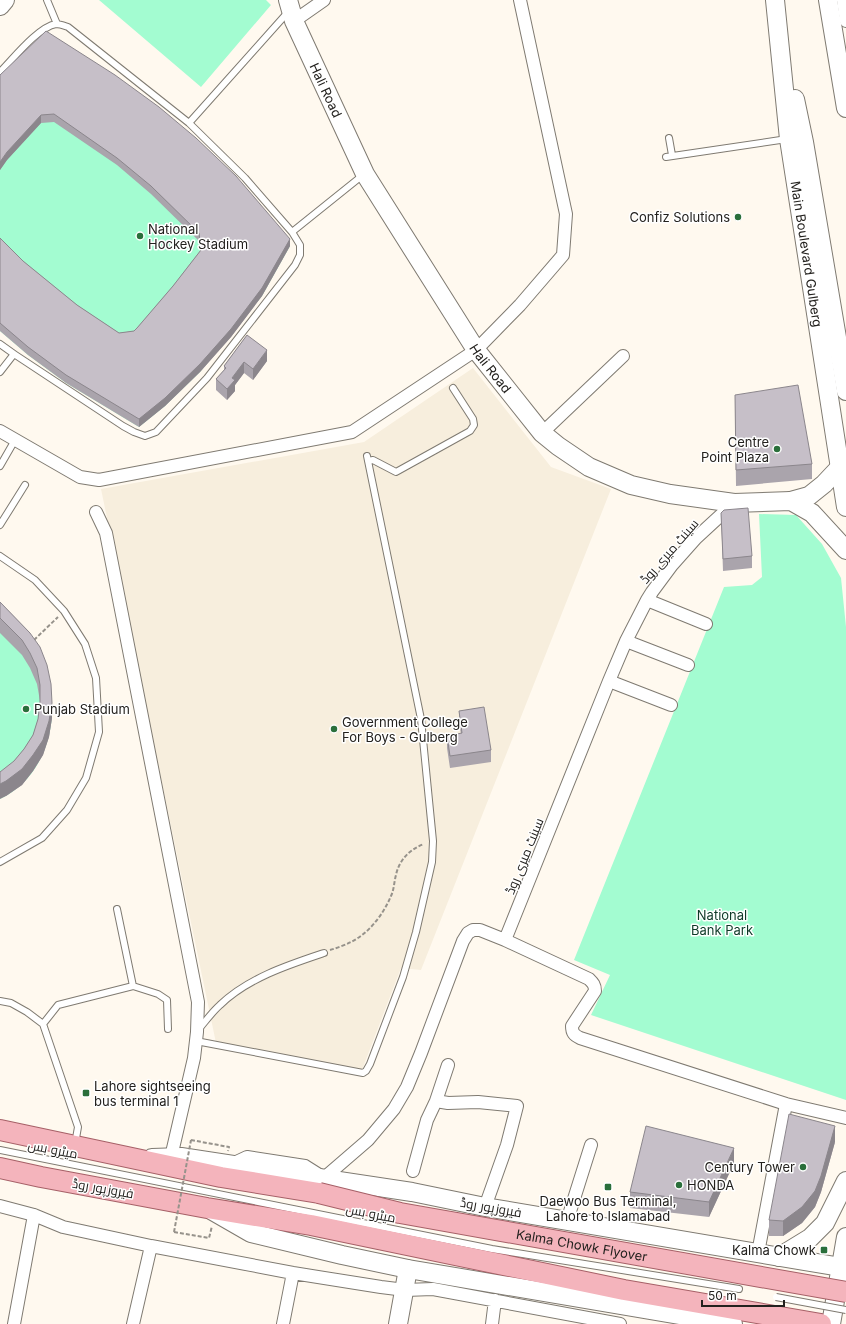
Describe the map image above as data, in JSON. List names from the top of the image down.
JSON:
{
  "streets": {
    "main road": [
      "Hali Road",
      "Main Boulevard Gulberg",
      "فیروزپور روڈ",
      "Kalma Chowk Flyover"
    ],
    "street": ["سینٹ میری روڈ"],
    "lane": ["میٹرو بس"]
  },
  "crossings": [
    ["Hali Road", "Main Boulevard Gulberg"],
    ["Hali Road", "سینٹ میری روڈ"],
    ["فیروزپور روڈ", "Kalma Chowk Flyover"]
  ],
  "parks": ["National Bank Park"],
  "places": {
    "other": [
      "Confiz Solutions",
      "National Hockey Stadium",
      "Centre Point Plaza",
      "Punjab Stadium",
      "Government College For Boys - Gulberg",
      "Century Tower",
      "HONDA"
    ],
    "transit": ["Lahore sightseeing bus terminal 1", "Daewoo Bus Terminal, Lahore to Islamabad", "Kalma Chowk"]
  },
  "scale_bar": "50 m"
}
